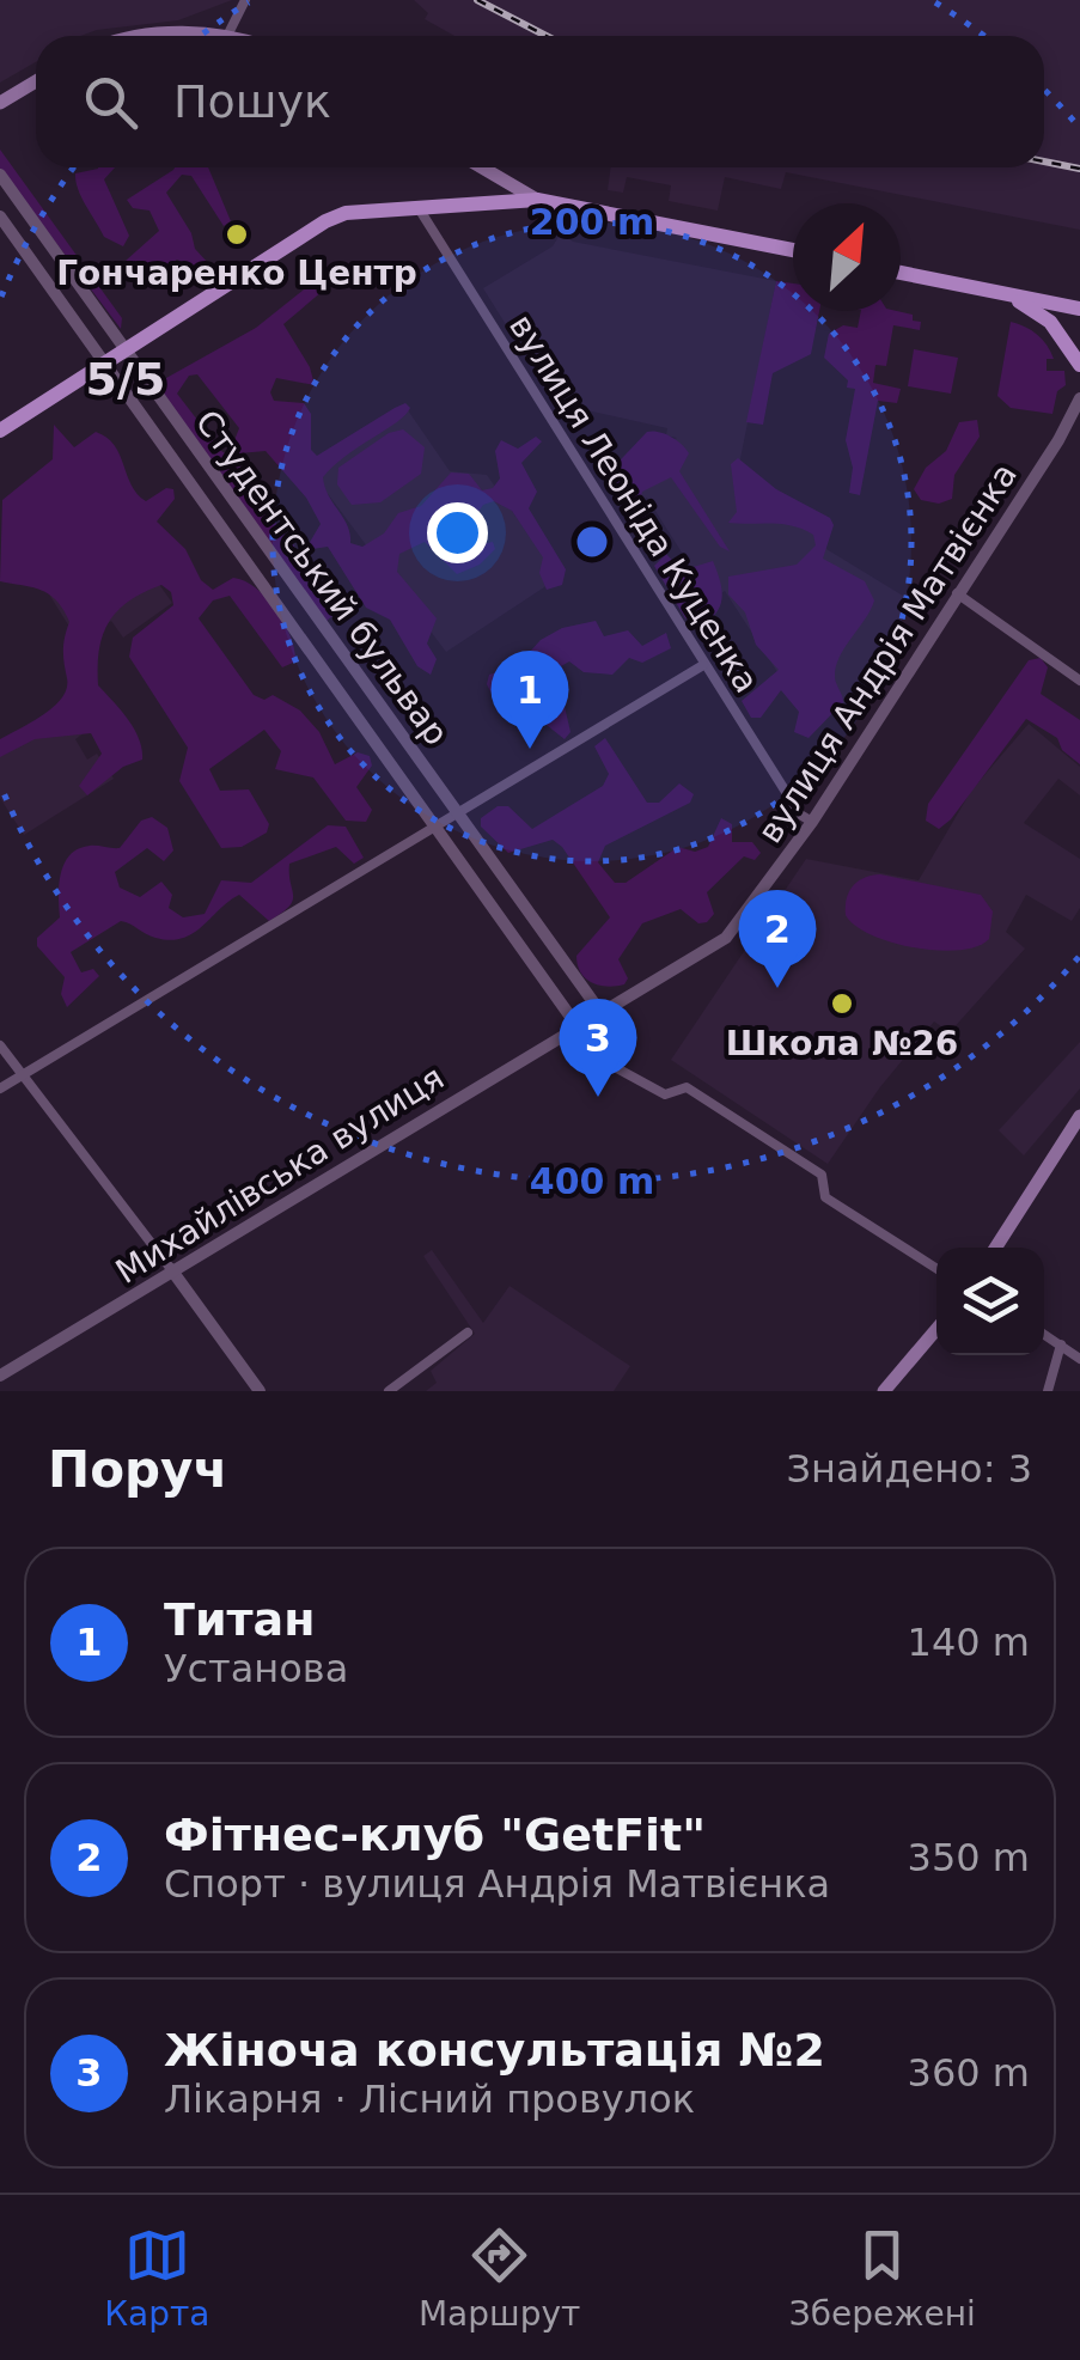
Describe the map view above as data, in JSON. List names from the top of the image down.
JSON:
{
  "streets": {
    "street": [
      "вулиця Леоніда Куценка",
      "Студентський бульвар",
      "вулиця Андрія Матвієнка",
      "Михайлівська вулиця"
    ]
  },
  "crossings": [
    ["вулиця Леоніда Куценка", "вулиця Андрія Матвієнка"],
    ["Студентський бульвар", "вулиця Андрія Матвієнка"],
    ["Студентський бульвар", "Михайлівська вулиця"],
    ["вулиця Андрія Матвієнка", "Михайлівська вулиця"]
  ],
  "districts": ["5/5"],
  "places": ["Гончаренко Центр", "Школа №26"],
  "north": "top right",
  "page": {
    "search": "Пошук",
    "pins": ["1", "2", "3"],
    "heading": ["Поруч", "Знайдено: 3"],
    "list": [
      {
        "mark": "1",
        "name": "Титан",
        "note": "Установа",
        "value": "140 m"
      },
      {
        "mark": "2",
        "name": "Фітнес-клуб \"GetFit\"",
        "note": "Спорт · вулиця Андрія Матвієнка",
        "value": "350 m"
      },
      {
        "mark": "3",
        "name": "Жіноча консультація №2",
        "note": "Лікарня · Лісний провулок",
        "value": "360 m"
      }
    ],
    "nav": ["Карта", "Маршрут", "Збережені"]
  },
  "rings": ["200 m", "400 m"]
}
